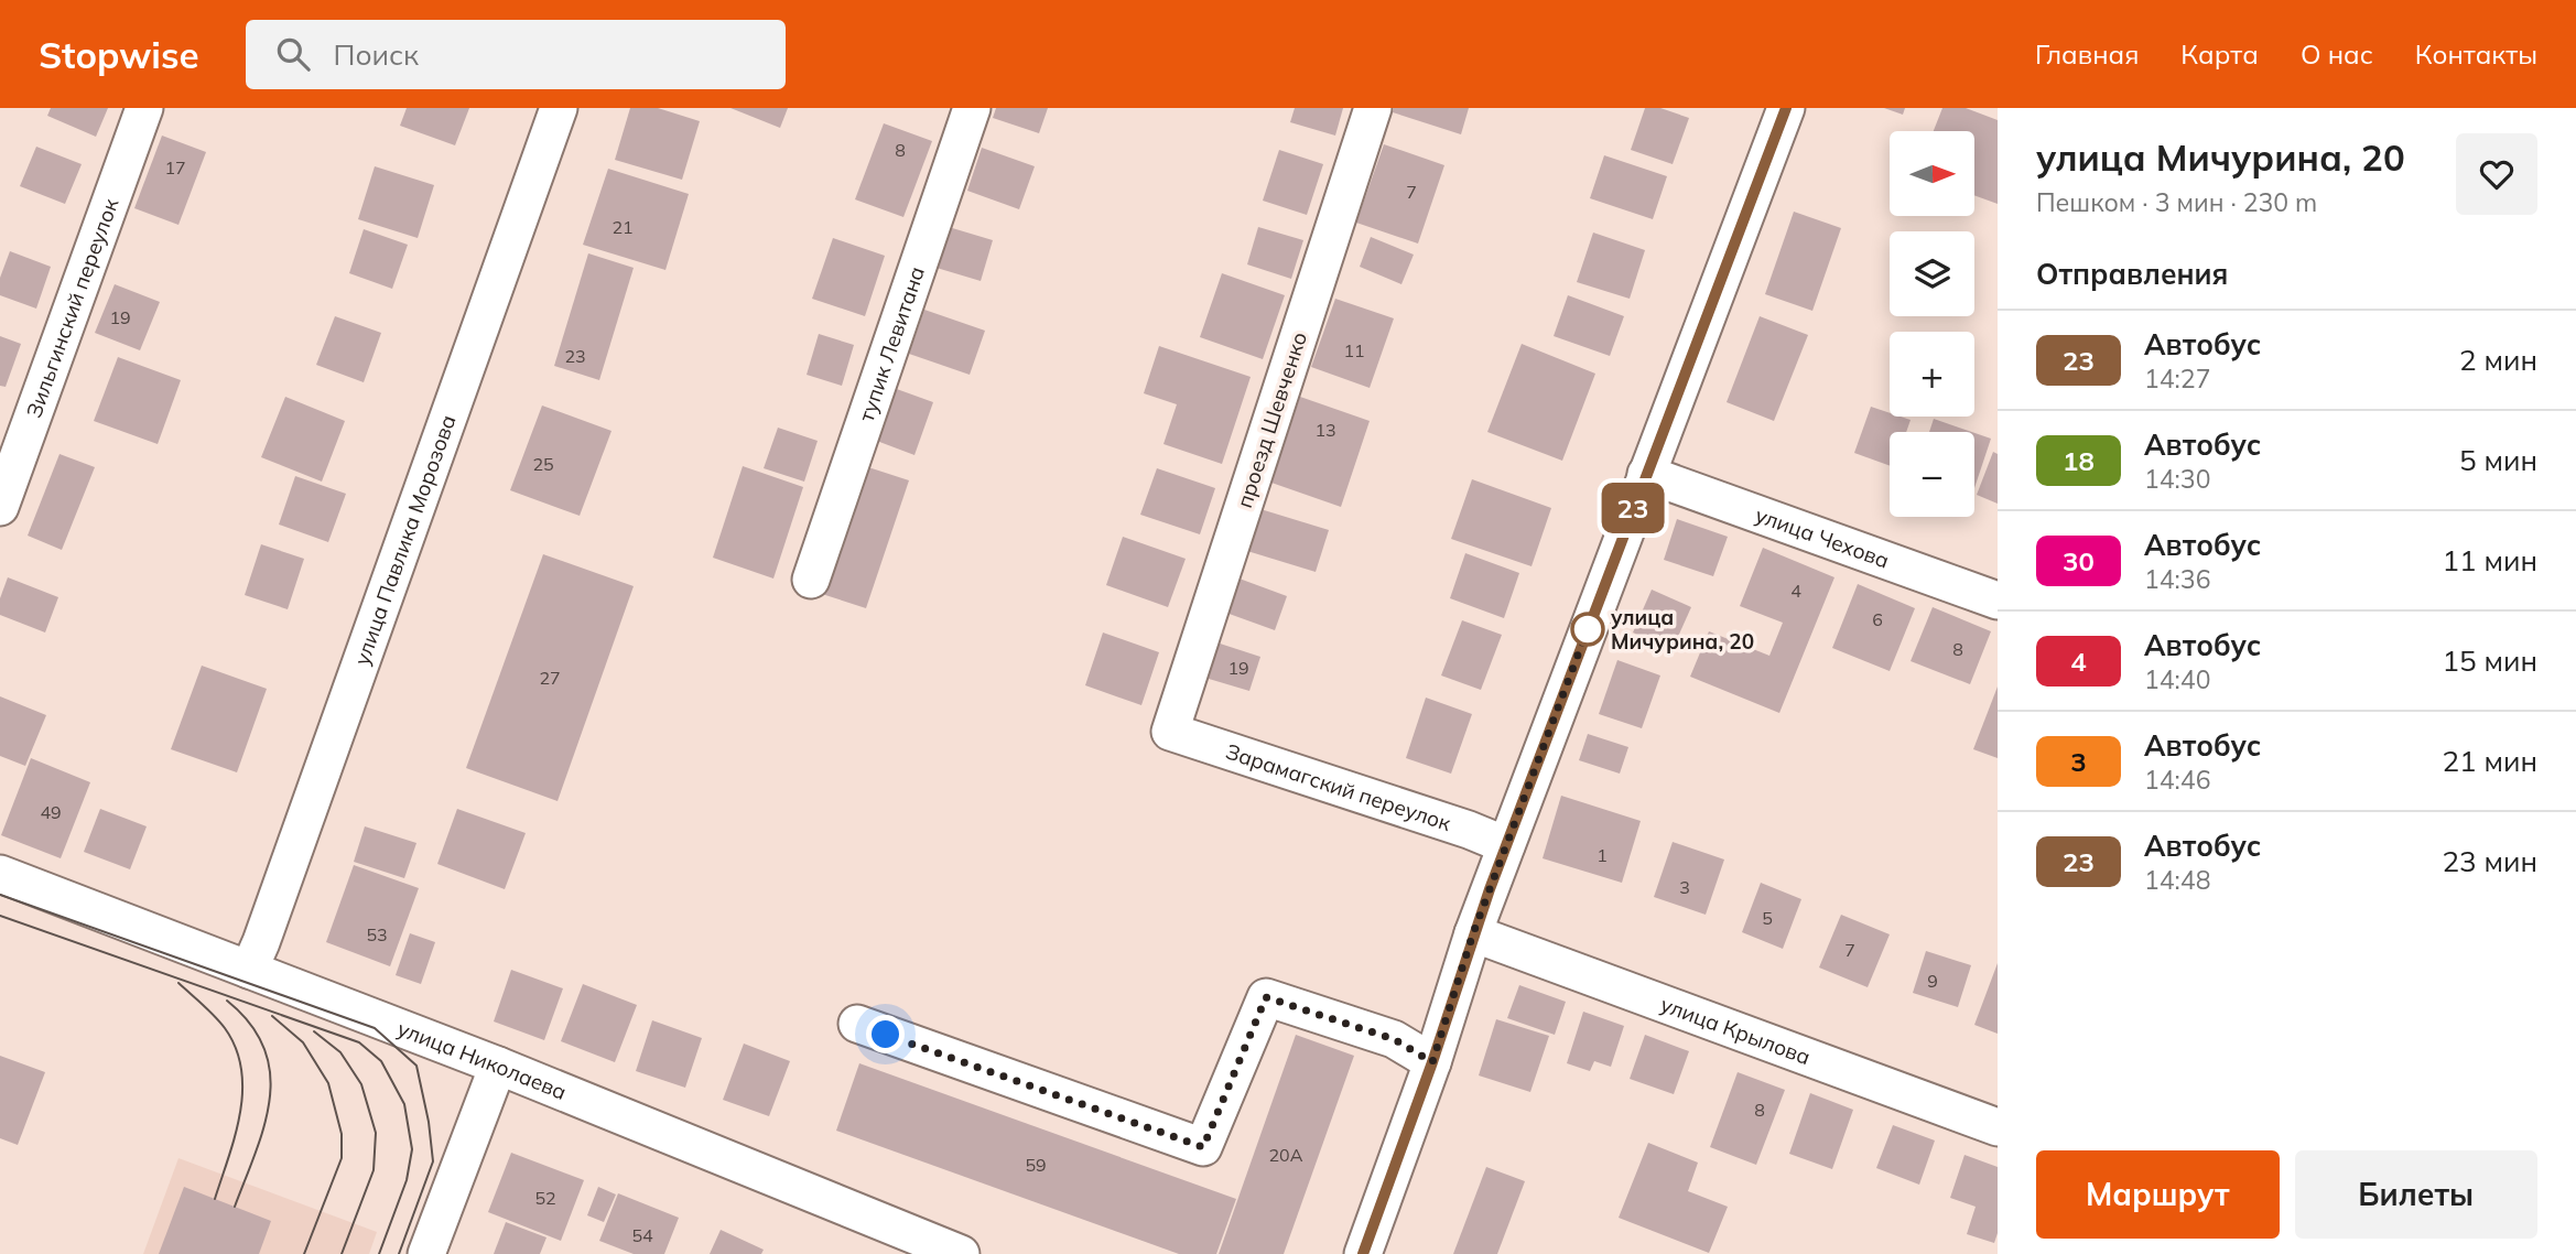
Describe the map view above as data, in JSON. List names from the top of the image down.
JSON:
{
  "streets": {
    "street": [
      "Зильгинский переулок",
      "тупик Левитана",
      "проезд Шевченко",
      "улица Чехова",
      "улица Павлика Морозова",
      "Зарамагский переулок",
      "улица Крылова",
      "улица Николаева"
    ]
  },
  "crossings": [
    ["проезд Шевченко", "Зарамагский переулок"],
    ["улица Павлика Морозова", "улица Николаева"]
  ],
  "places": ["улица Мичурина, 20"],
  "lines": ["bus line 23"],
  "house_numbers": [
    "8",
    "17",
    "7",
    "21",
    "19",
    "11",
    "23",
    "13",
    "25",
    "4",
    "6",
    "8",
    "19",
    "27",
    "49",
    "1",
    "3",
    "5",
    "53",
    "7",
    "9",
    "8",
    "20А",
    "59",
    "52",
    "54"
  ],
  "north": "right",
  "page": {
    "header": "Stopwise",
    "search": "Поиск",
    "nav": [
      "Главная",
      "Карта",
      "О нас",
      "Контакты"
    ],
    "on_map": "23",
    "heading": [
      ["улица Мичурина, 20", "Пешком · 3 мин · 230 m"],
      "Отправления"
    ],
    "map_buttons": ["+", "−"],
    "list": [
      {
        "mark": "23",
        "name": "Автобус",
        "note": "14:27",
        "value": "2 мин"
      },
      {
        "mark": "18",
        "name": "Автобус",
        "note": "14:30",
        "value": "5 мин"
      },
      {
        "mark": "30",
        "name": "Автобус",
        "note": "14:36",
        "value": "11 мин"
      },
      {
        "mark": "4",
        "name": "Автобус",
        "note": "14:40",
        "value": "15 мин"
      },
      {
        "mark": "3",
        "name": "Автобус",
        "note": "14:46",
        "value": "21 мин"
      },
      {
        "mark": "23",
        "name": "Автобус",
        "note": "14:48",
        "value": "23 мин"
      }
    ],
    "buttons": ["Маршрут", "Билеты"]
  }
}
